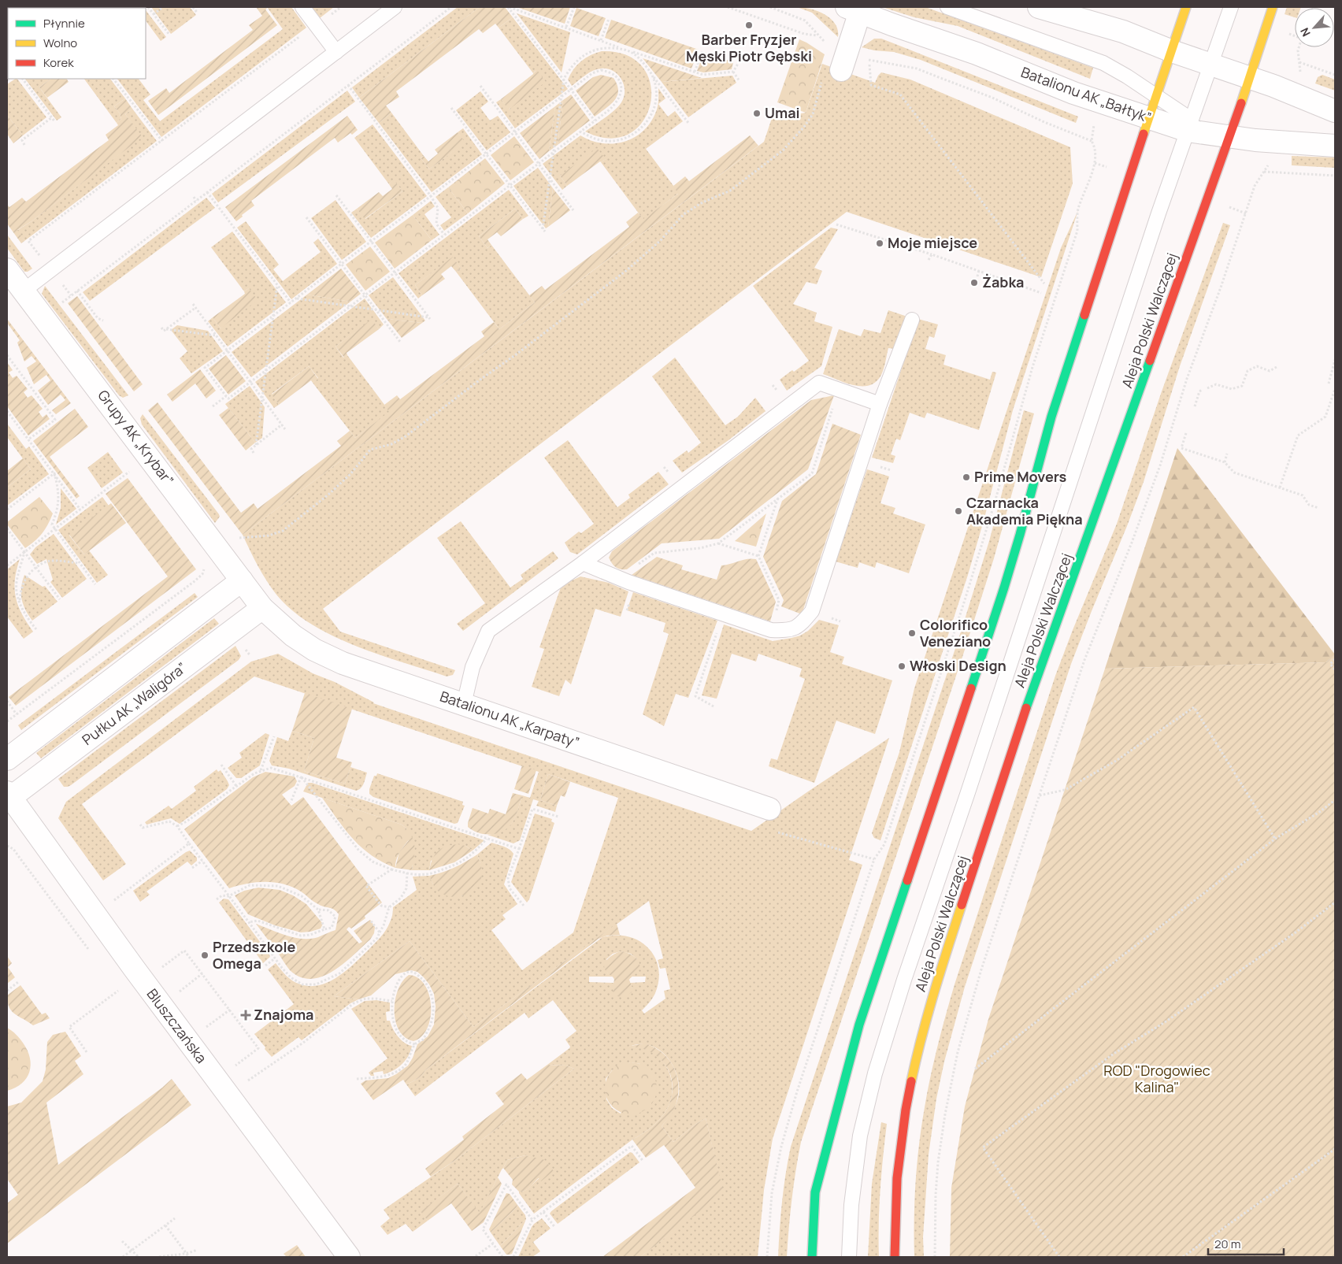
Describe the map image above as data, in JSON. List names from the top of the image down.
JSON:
{
  "streets": {
    "main road": ["Aleja Polski Walczącej"],
    "street": [
      "Batalionu AK „Bałtyk”",
      "Grupy AK „Krybar”",
      "Pułku AK „Waligóra”",
      "Batalionu AK „Karpaty”",
      "Bluszczańska"
    ]
  },
  "crossings": [
    ["Batalionu AK „Bałtyk”", "Aleja Polski Walczącej"],
    ["Grupy AK „Krybar”", "Pułku AK „Waligóra”"],
    ["Grupy AK „Krybar”", "Batalionu AK „Karpaty”"],
    ["Pułku AK „Waligóra”", "Batalionu AK „Karpaty”"],
    ["Pułku AK „Waligóra”", "Bluszczańska"]
  ],
  "parks": ["ROD \"Drogowiec Kalina\""],
  "places": {
    "other": [
      "Barber Fryzjer Męski Piotr Gębski",
      "Umai",
      "Moje miejsce",
      "Żabka",
      "Prime Movers",
      "Czarnacka Akademia Piękna",
      "Colorifico Veneziano",
      "Włoski Design",
      "Przedszkole Omega"
    ],
    "health": ["Znajoma"]
  },
  "legend": ["Płynnie", "Wolno", "Korek"],
  "scale_bar": "20 m",
  "north": "bottom left"
}
